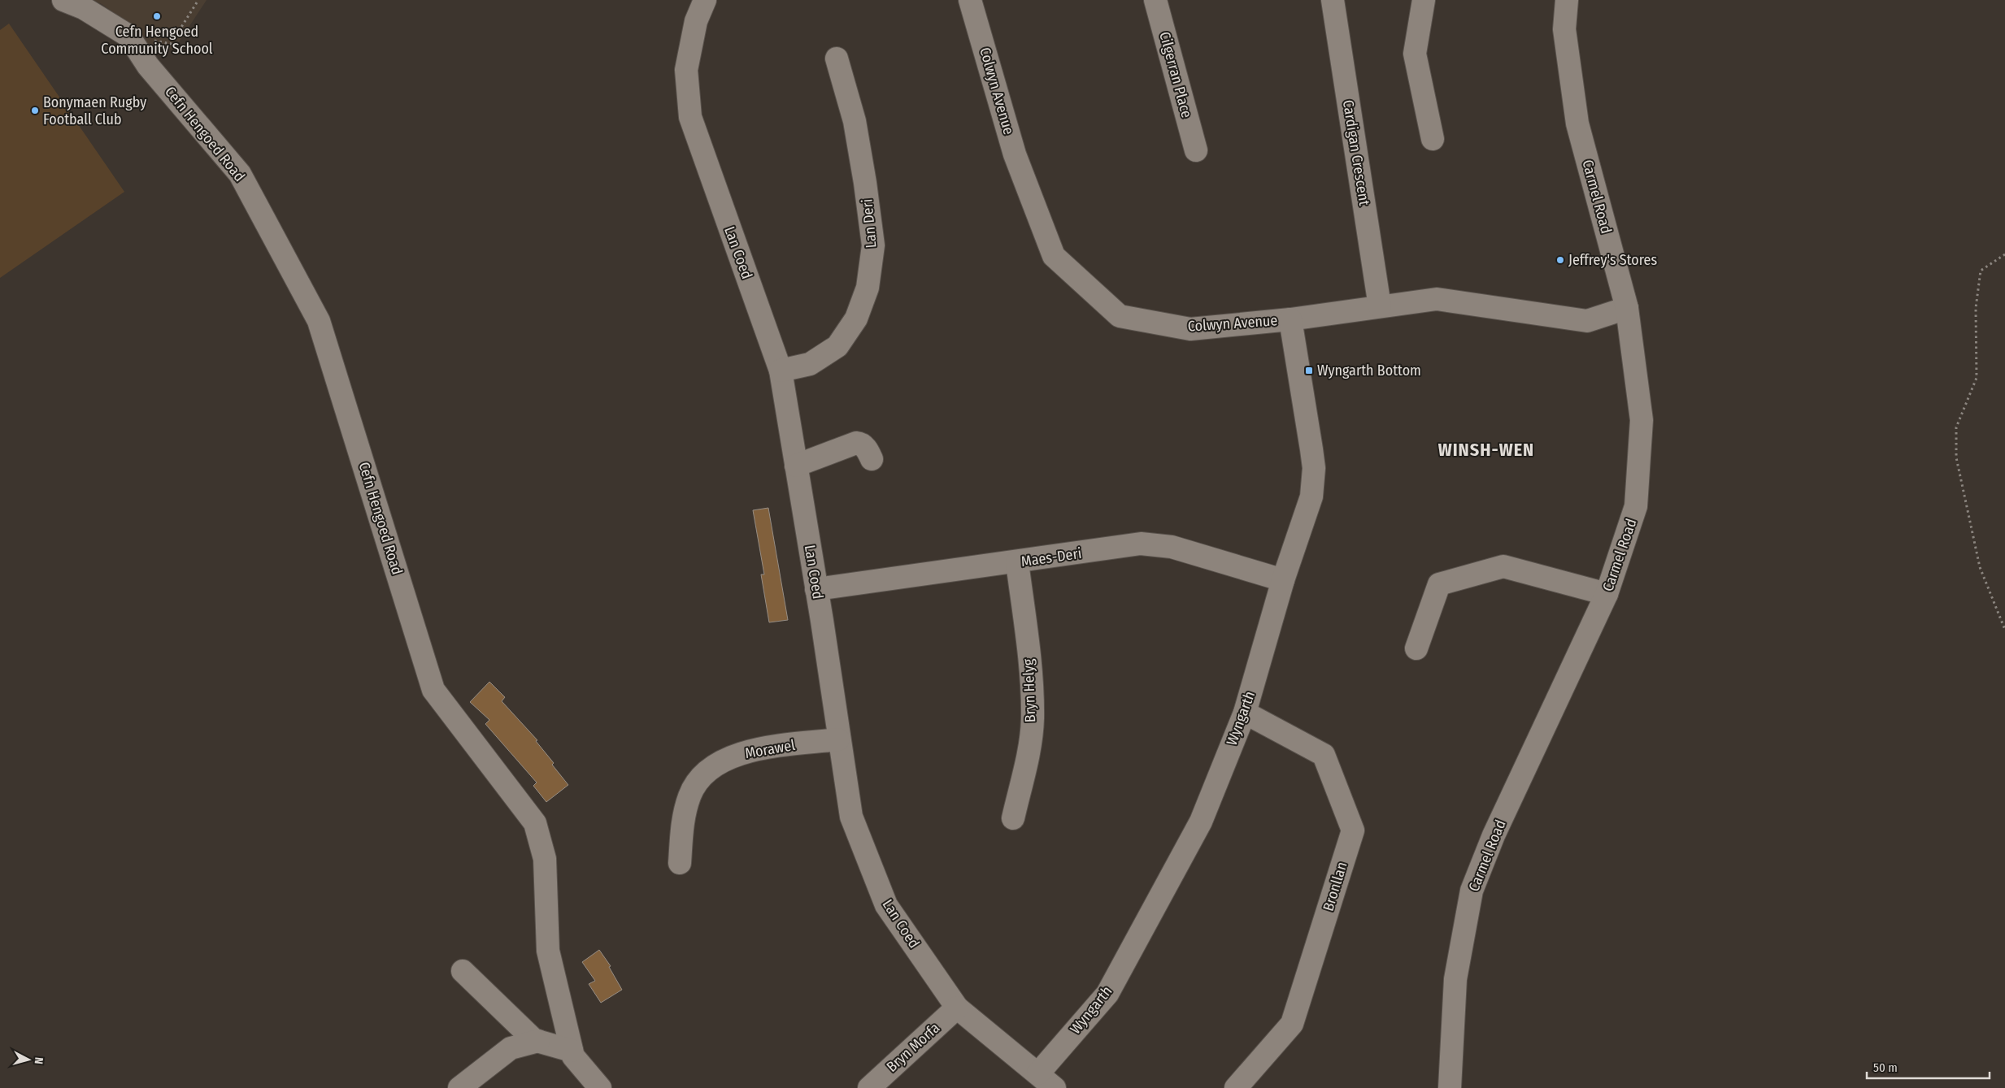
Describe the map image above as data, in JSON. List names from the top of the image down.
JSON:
{
  "streets": {
    "street": [
      "Cilgerran Place",
      "Colwyn Avenue",
      "Cefn Hengoed Road",
      "Cardigan Crescent",
      "Carmel Road",
      "Lan Deri",
      "Lan Coed",
      "Maes-Deri",
      "Bryn Helyg",
      "Wyngarth",
      "Morawel",
      "Bronllan",
      "Bryn Morfa"
    ]
  },
  "crossings": [
    ["Colwyn Avenue", "Cardigan Crescent"],
    ["Colwyn Avenue", "Carmel Road"],
    ["Colwyn Avenue", "Wyngarth"],
    ["Lan Deri", "Lan Coed"],
    ["Lan Coed", "Maes-Deri"],
    ["Lan Coed", "Wyngarth"],
    ["Lan Coed", "Morawel"],
    ["Lan Coed", "Bryn Morfa"],
    ["Maes-Deri", "Bryn Helyg"],
    ["Maes-Deri", "Wyngarth"],
    ["Wyngarth", "Bronllan"]
  ],
  "districts": ["WINSH-WEN"],
  "places": {
    "other": ["Cefn Hengoed Community School", "Bonymaen Rugby Football Club", "Jeffrey's Stores"],
    "transit": ["Wyngarth Bottom"]
  },
  "scale_bar": "50 m",
  "north": "right"
}
